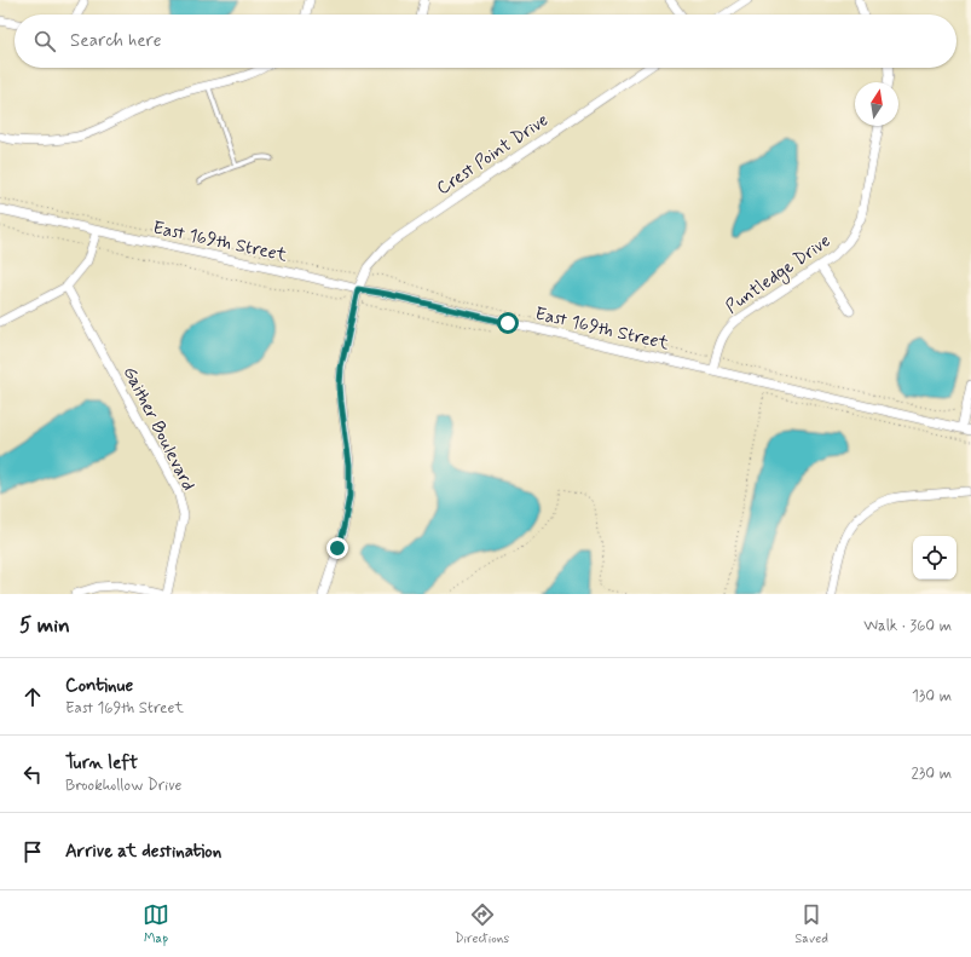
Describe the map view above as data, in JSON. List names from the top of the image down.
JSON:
{
  "streets": {
    "street": [
      "Crest Point Drive",
      "East 169th Street",
      "Puntledge Drive",
      "Gaither Boulevard"
    ]
  },
  "crossings": [
    ["Crest Point Drive", "East 169th Street"],
    ["East 169th Street", "Puntledge Drive"]
  ],
  "north": "top",
  "page": {
    "search": "Search here",
    "heading": ["5 min", "Walk · 360 m"],
    "list": [
      ["Continue", "East 169th Street", "130 m"],
      ["Turn left", "Brookhollow Drive", "230 m"],
      "Arrive at destination"
    ],
    "nav": ["Map", "Directions", "Saved"]
  }
}
